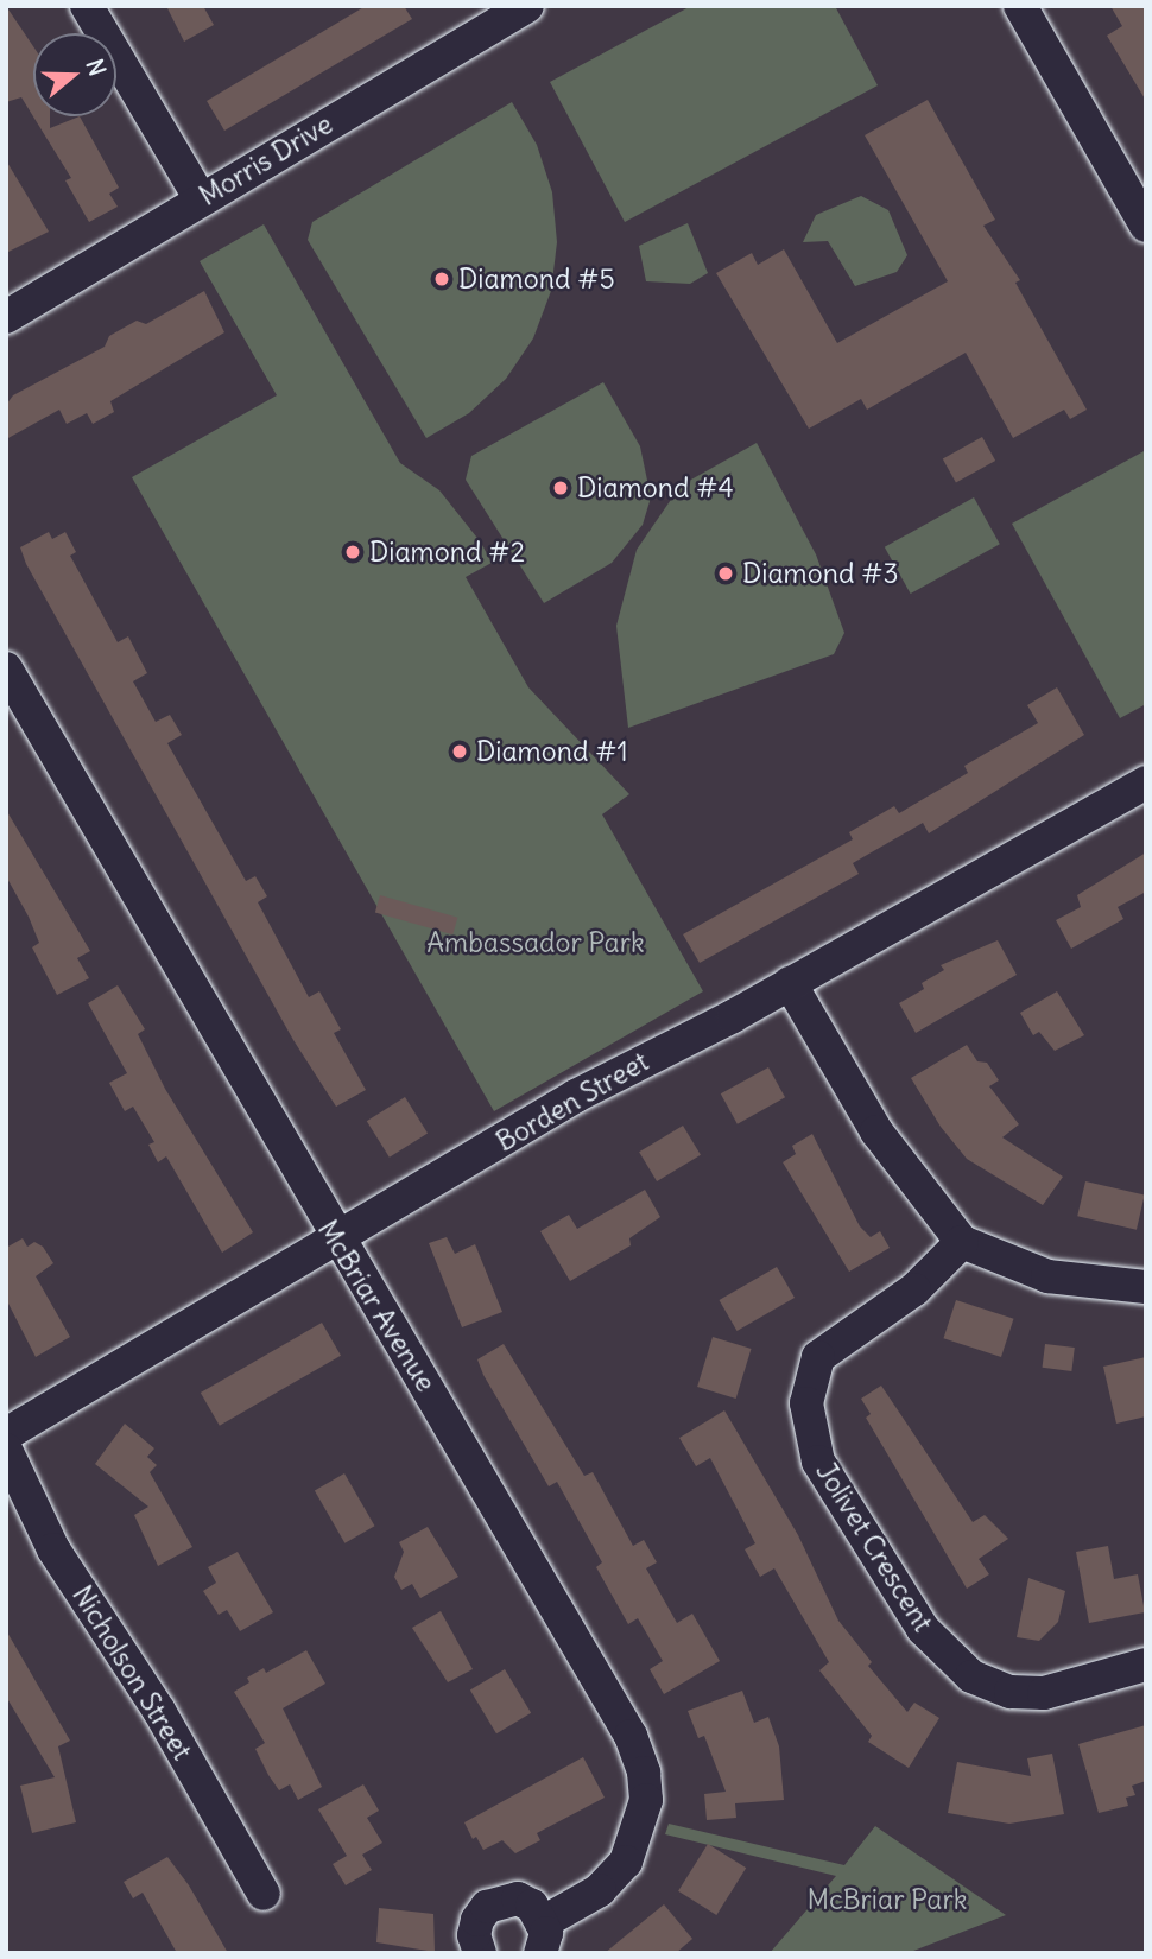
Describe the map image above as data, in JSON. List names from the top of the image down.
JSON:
{
  "streets": {
    "street": [
      "Morris Drive",
      "Borden Street",
      "McBriar Avenue",
      "Jolivet Crescent",
      "Nicholson Street"
    ]
  },
  "crossings": [
    ["Borden Street", "McBriar Avenue"]
  ],
  "parks": ["Ambassador Park", "McBriar Park"],
  "places": [
    "Diamond #5",
    "Diamond #4",
    "Diamond #2",
    "Diamond #3",
    "Diamond #1"
  ],
  "north": "right"
}
